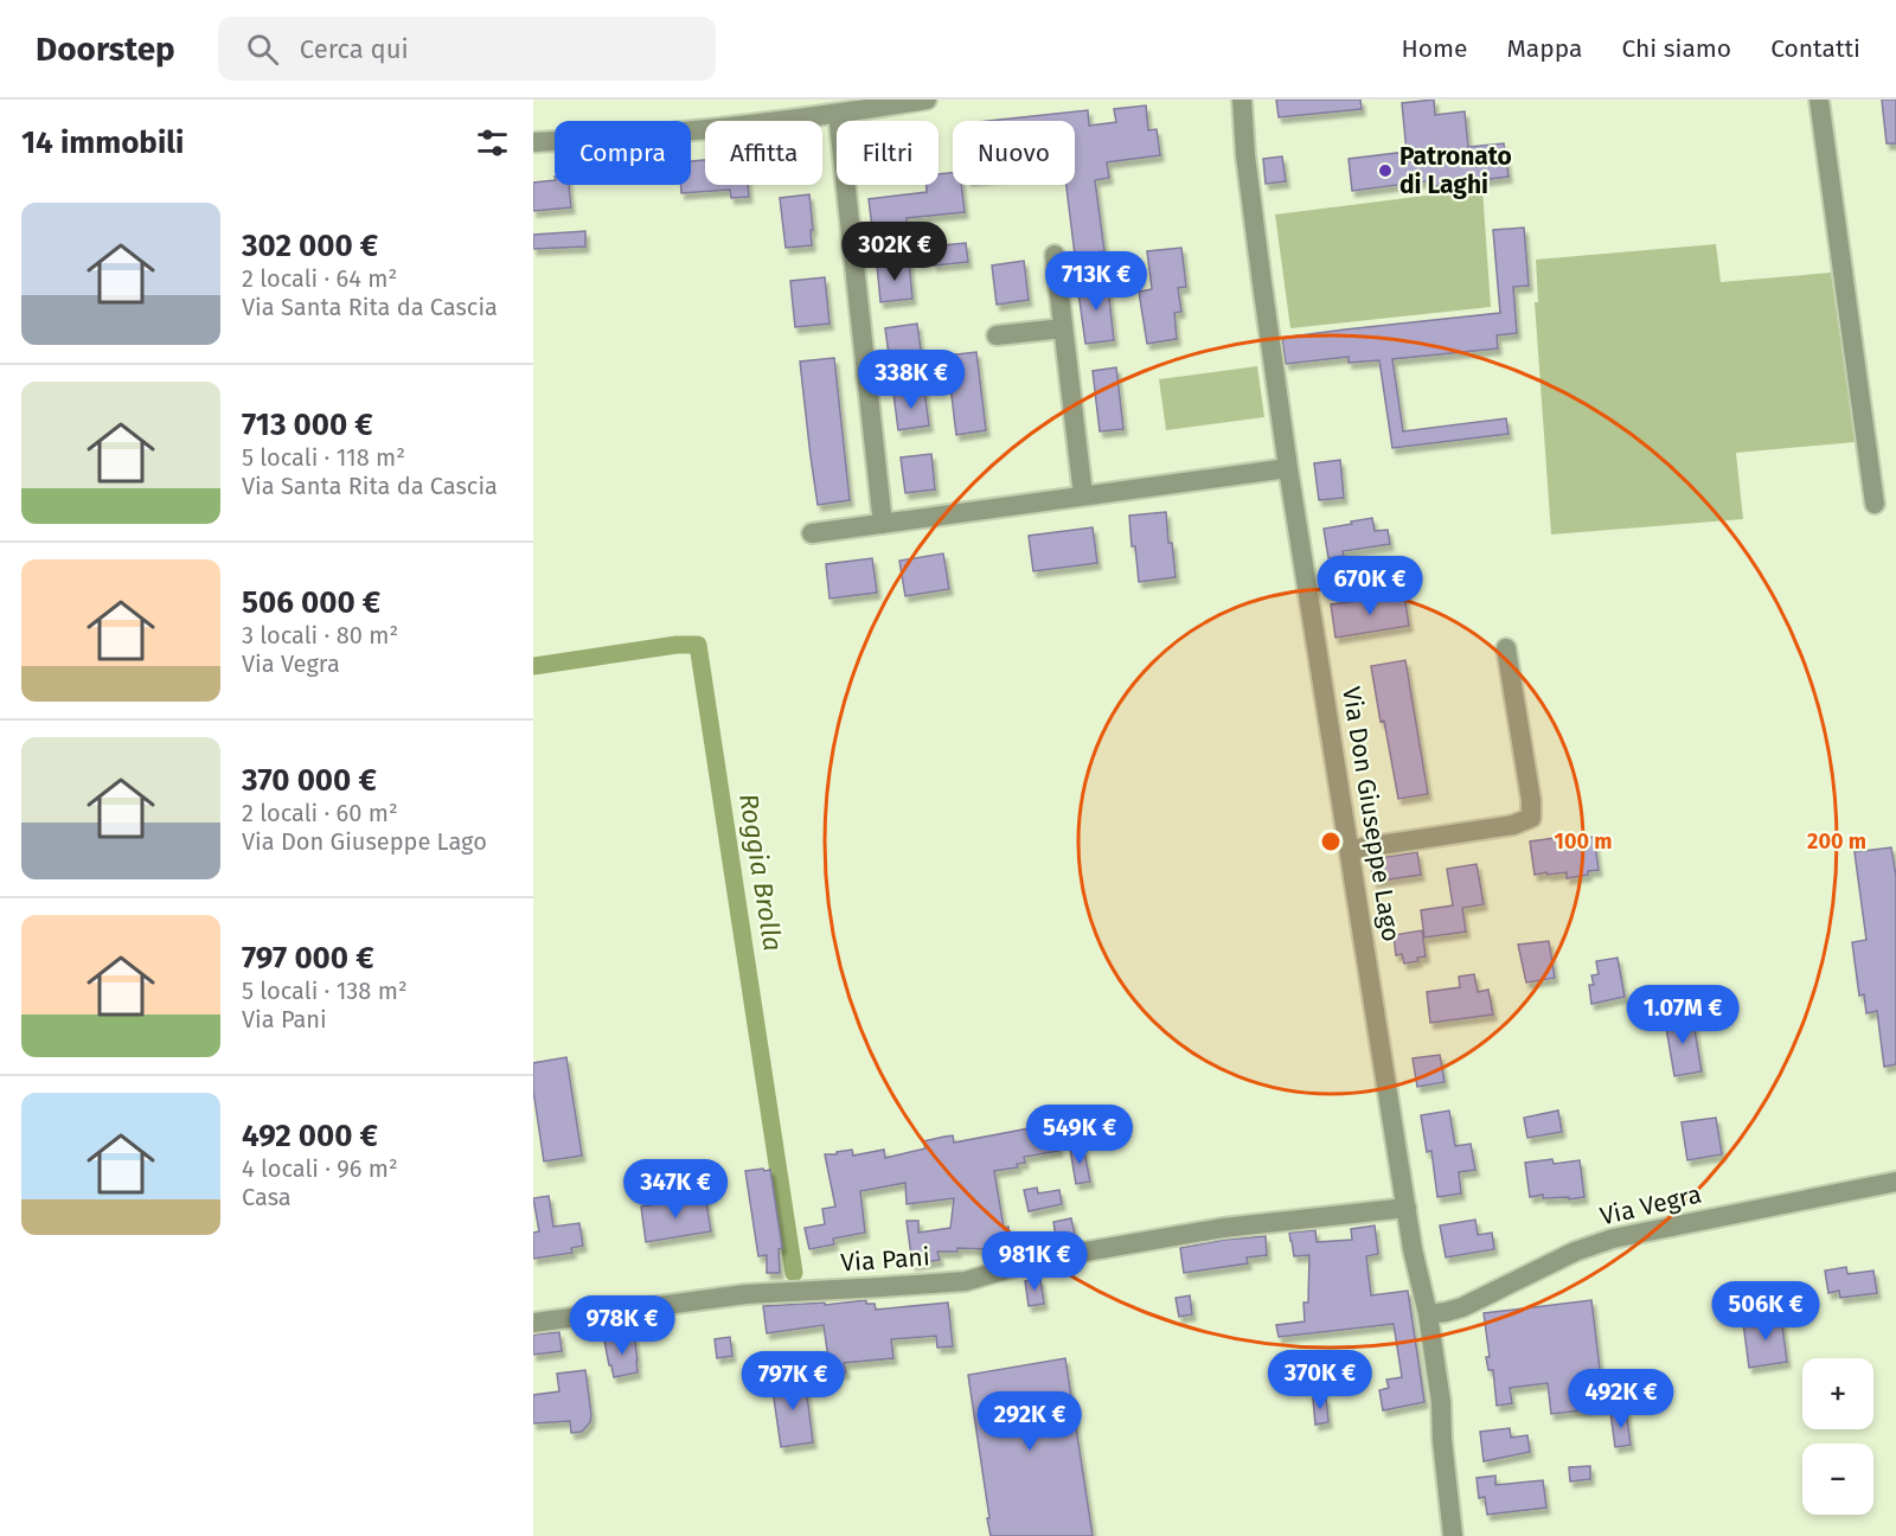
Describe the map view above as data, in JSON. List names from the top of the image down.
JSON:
{
  "streets": {
    "street": ["Via Don Giuseppe Lago", "Via Vegra", "Via Pani"]
  },
  "crossings": [
    ["Via Don Giuseppe Lago", "Via Vegra"],
    ["Via Don Giuseppe Lago", "Via Pani"]
  ],
  "water": ["Roggia Brolla"],
  "places": ["Patronato di Laghi"],
  "page": {
    "header": "Doorstep",
    "search": "Cerca qui",
    "nav": [
      "Home",
      "Mappa",
      "Chi siamo",
      "Contatti"
    ],
    "heading": "14 immobili",
    "chip": [
      "Compra",
      "Affitta",
      "Filtri",
      "Nuovo"
    ],
    "list": [
      {
        "name": "302 000 €",
        "note": "2 locali · 64 m² · Via Santa Rita da Cascia"
      },
      {
        "name": "713 000 €",
        "note": "5 locali · 118 m² · Via Santa Rita da Cascia"
      },
      {
        "name": "506 000 €",
        "note": "3 locali · 80 m² · Via Vegra"
      },
      {
        "name": "370 000 €",
        "note": "2 locali · 60 m² · Via Don Giuseppe Lago"
      },
      {
        "name": "797 000 €",
        "note": "5 locali · 138 m² · Via Pani"
      },
      {
        "name": "492 000 €",
        "note": "4 locali · 96 m² · Casa"
      }
    ],
    "price": [
      "302K €",
      "713K €",
      "338K €",
      "670K €",
      "1.07M €",
      "549K €",
      "347K €",
      "981K €",
      "506K €",
      "978K €",
      "370K €",
      "797K €",
      "492K €",
      "292K €"
    ],
    "map_buttons": ["+", "−"]
  },
  "rings": ["100 m", "200 m"]
}
